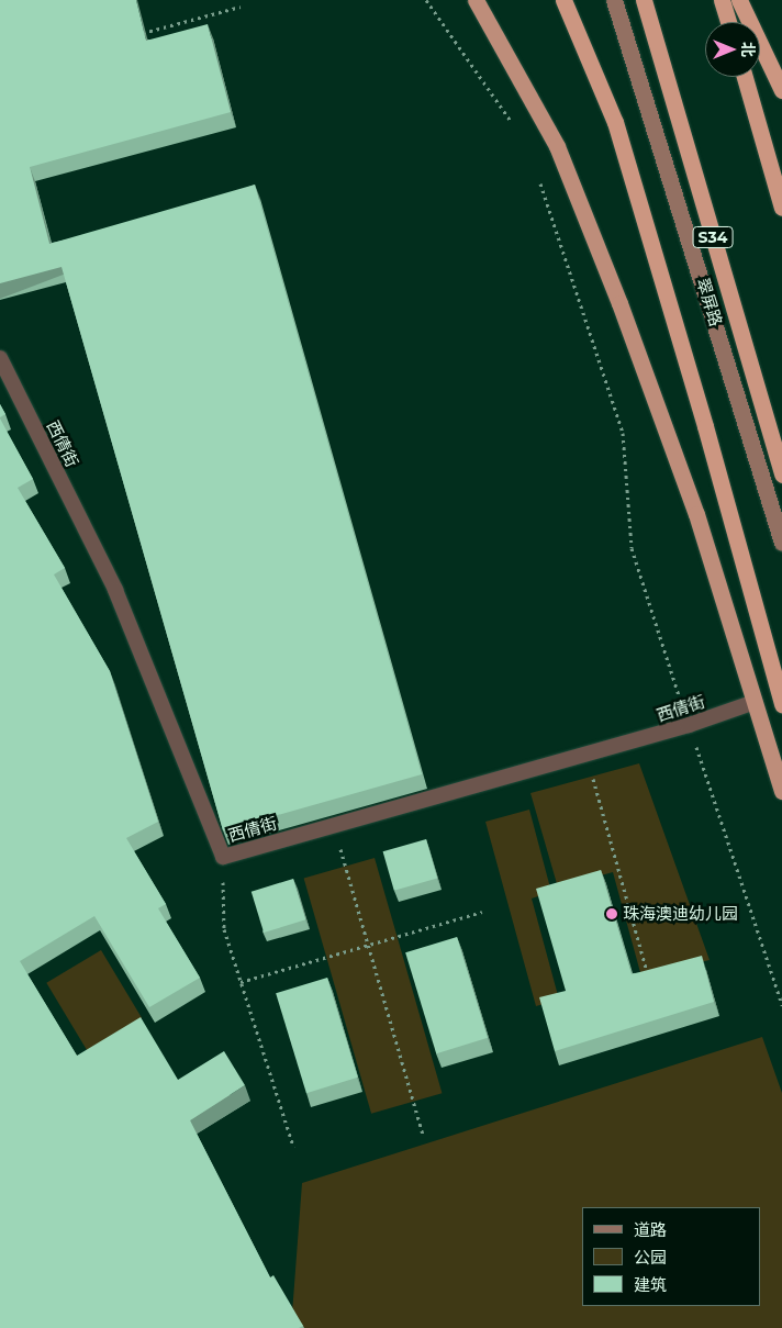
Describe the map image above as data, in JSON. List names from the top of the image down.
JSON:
{
  "streets": {
    "highway": ["S34"],
    "main road": ["翠屏路"],
    "lane": ["西倩街"]
  },
  "places": ["珠海澳迪幼儿园"],
  "legend": ["道路", "公园", "建筑"],
  "north": "right"
}
